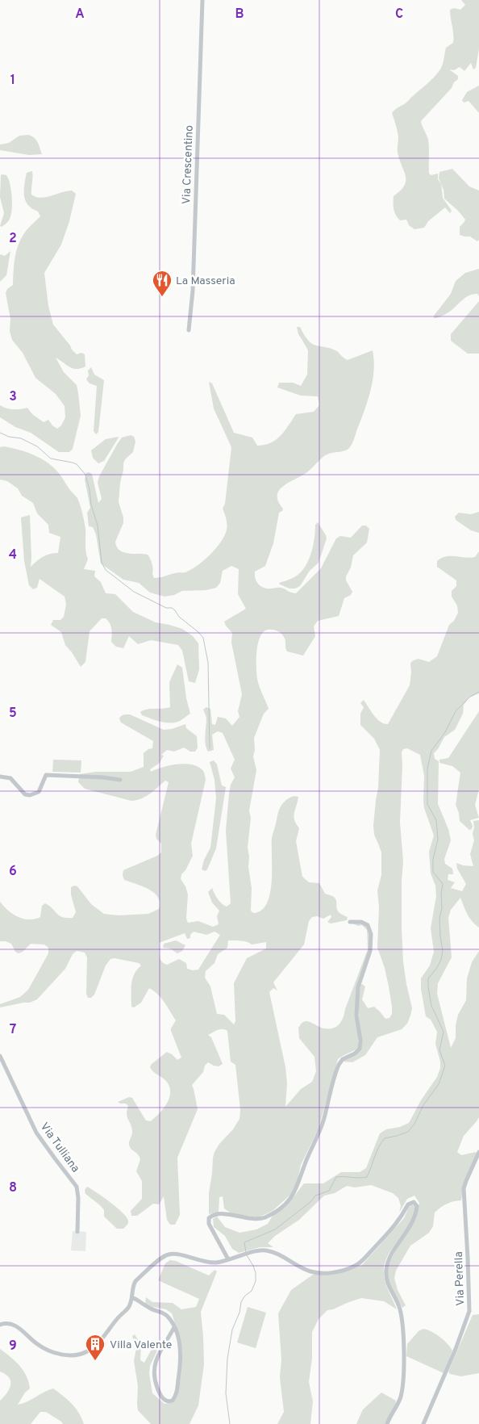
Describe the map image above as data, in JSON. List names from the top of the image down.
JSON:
{
  "streets": {
    "street": ["Via Crescentino", "Via Tulliana", "Via Perella"]
  },
  "places": {
    "restaurant": ["La Masseria"],
    "building": ["Villa Valente"]
  },
  "grid": {
    "columns": ["A", "B", "C"],
    "rows": [
      "1",
      "2",
      "3",
      "4",
      "5",
      "6",
      "7",
      "8",
      "9"
    ]
  }
}
